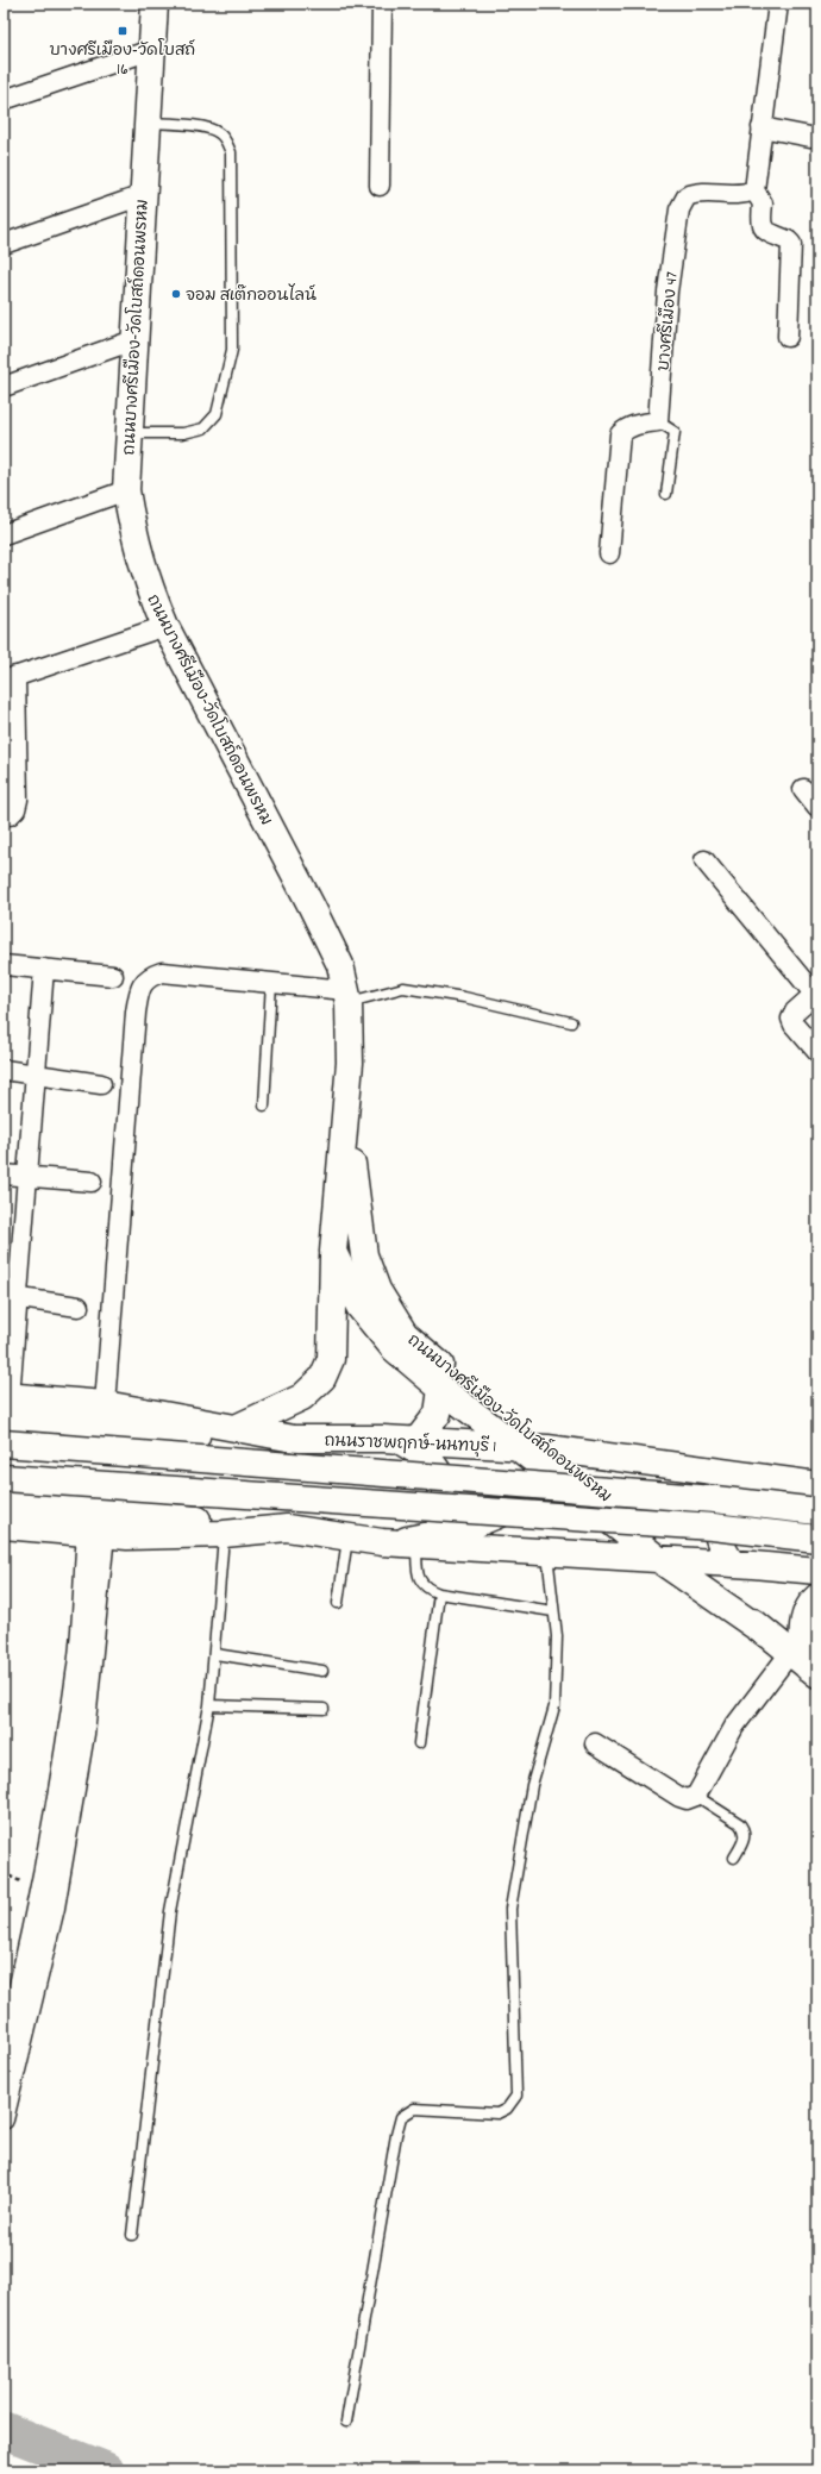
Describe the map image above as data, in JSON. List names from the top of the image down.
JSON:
{
  "streets": {
    "street": ["บางศรีเมือง 47", "ถนนบางศรีเมือง-วัดโบสถ์ดอนพรหม", "ถนนราชพฤกษ์-นนทบุรี 1"]
  },
  "crossings": [
    ["ถนนบางศรีเมือง-วัดโบสถ์ดอนพรหม", "ถนนราชพฤกษ์-นนทบุรี 1"]
  ],
  "places": {
    "transit": ["บางศรีเมือง-วัดโบสถ์ 16"],
    "other": ["จอม สเต๊กออนไลน์"]
  }
}
